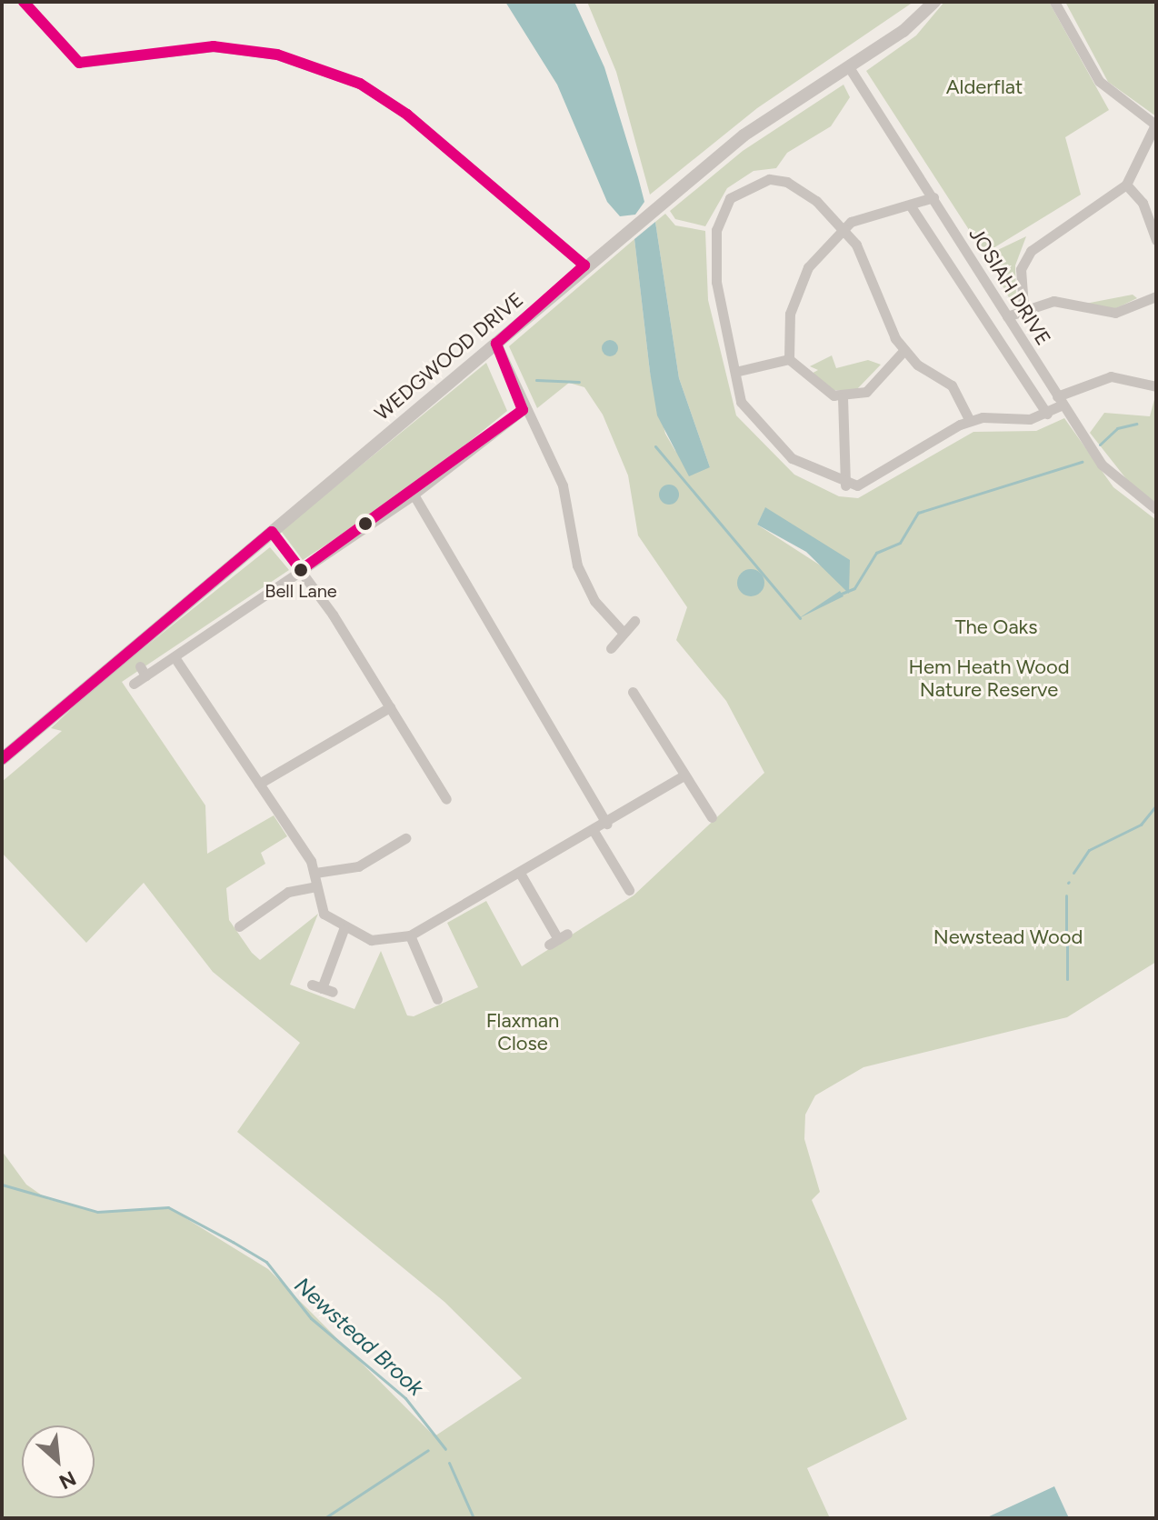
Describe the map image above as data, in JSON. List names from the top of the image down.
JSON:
{
  "streets": {
    "street": ["JOSIAH DRIVE", "WEDGWOOD DRIVE"]
  },
  "crossings": [
    ["JOSIAH DRIVE", "WEDGWOOD DRIVE"]
  ],
  "water": ["Newstead Brook"],
  "parks": [
    "Alderflat",
    "The Oaks",
    "Hem Heath Wood Nature Reserve",
    "Newstead Wood",
    "Flaxman Close"
  ],
  "places": ["Bell Lane"],
  "north": "bottom right"
}
